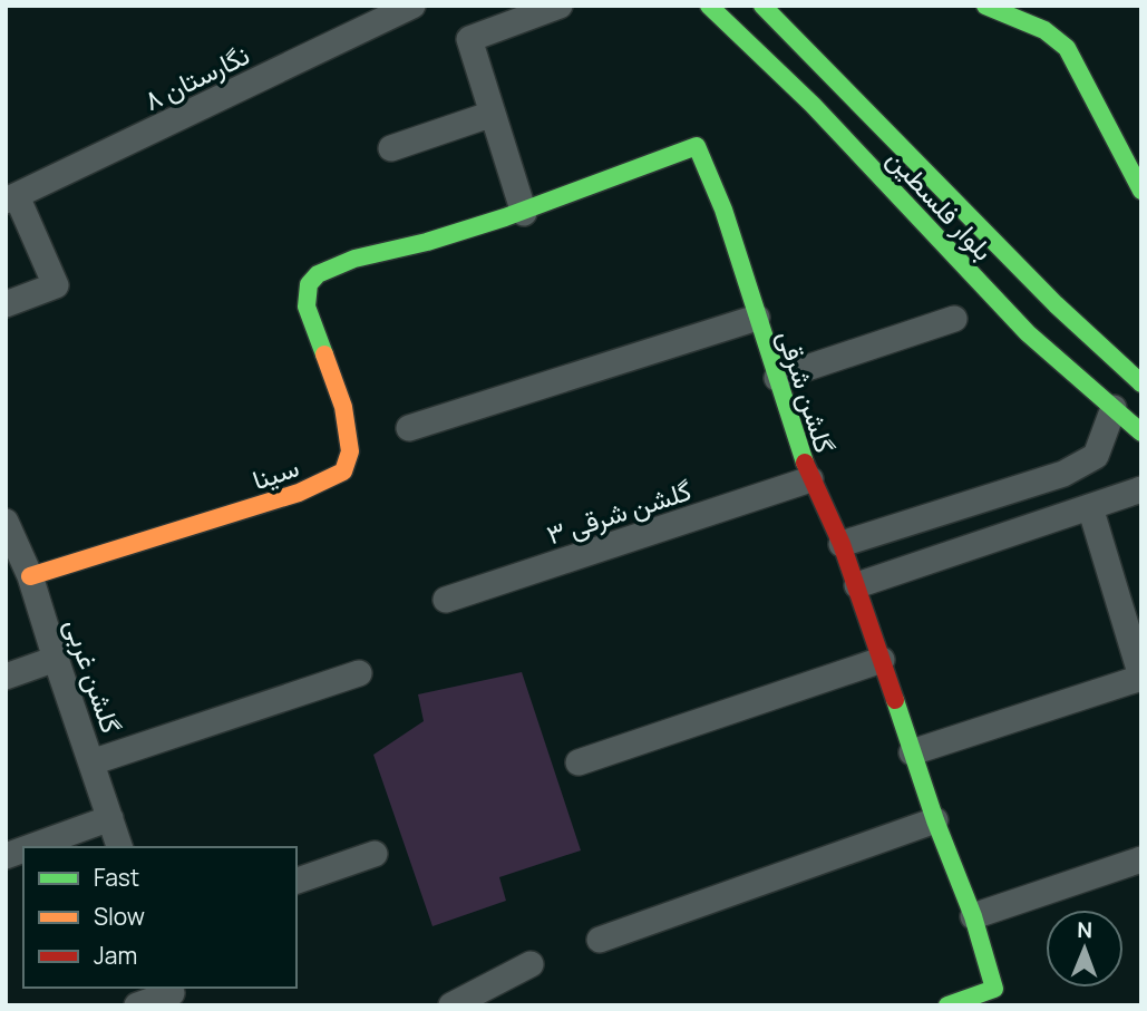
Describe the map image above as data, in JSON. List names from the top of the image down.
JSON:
{
  "streets": {
    "street": [
      "نگارستان ۸",
      "بلوار فلسطین",
      "گلشن شرقی",
      "سینا",
      "گلشن شرقی ۳",
      "گلشن غربی"
    ]
  },
  "crossings": [
    ["گلشن شرقی", "سینا"],
    ["گلشن شرقی", "گلشن شرقی ۳"],
    ["سینا", "گلشن غربی"]
  ],
  "legend": ["Fast", "Slow", "Jam"],
  "north": "top"
}
